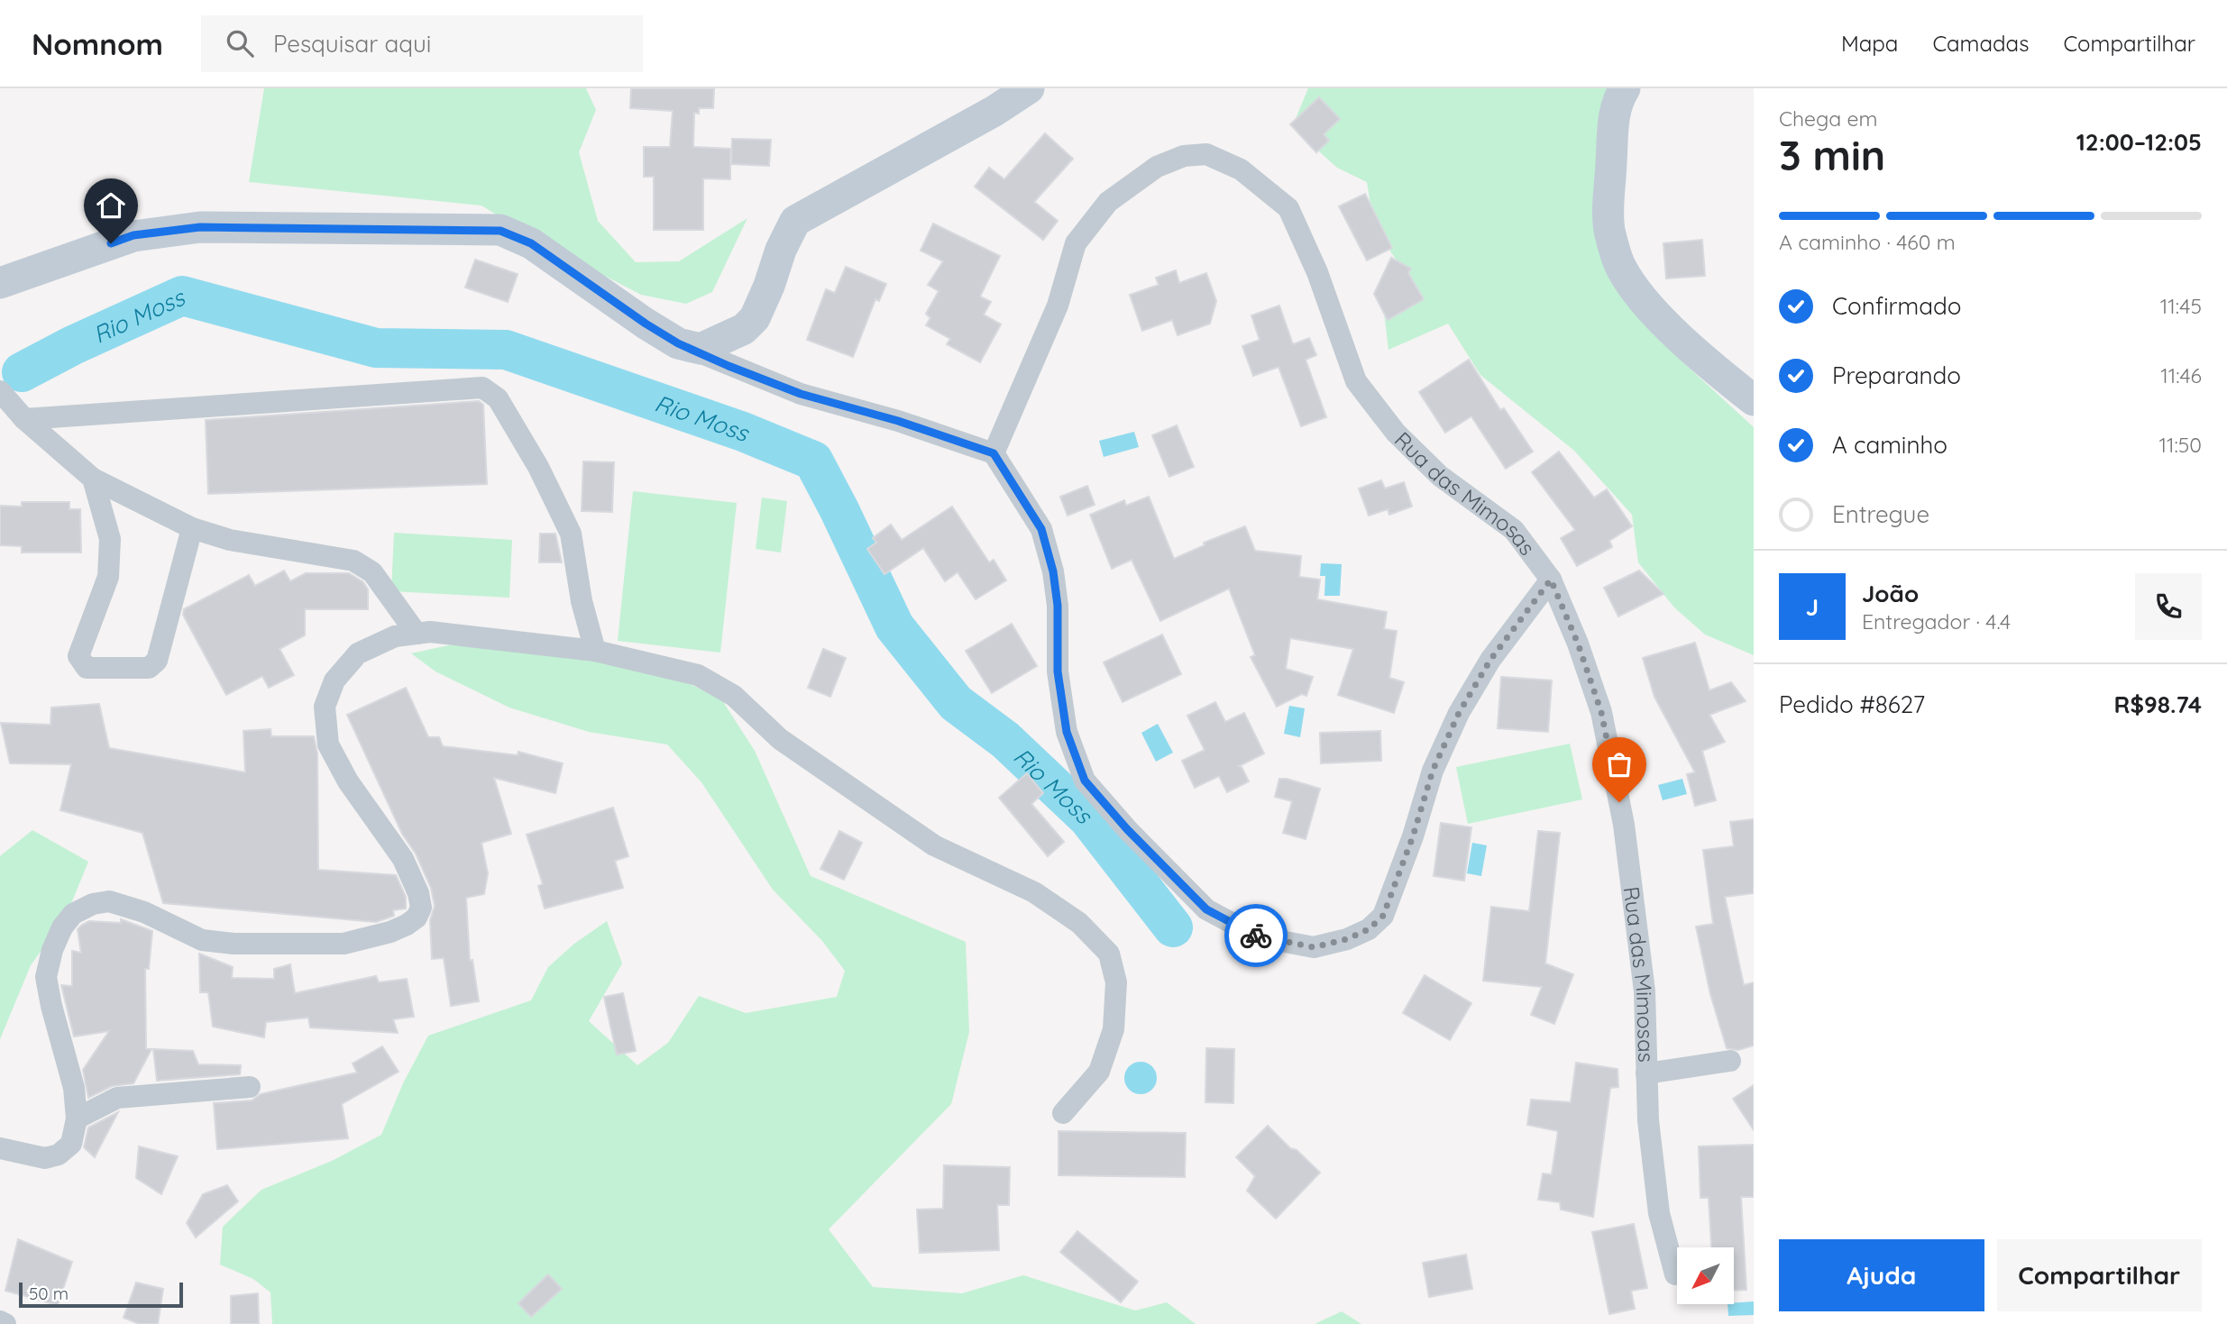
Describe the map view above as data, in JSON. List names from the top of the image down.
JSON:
{
  "streets": {
    "street": ["Rua das Mimosas"]
  },
  "water": ["Rio Moss"],
  "scale_bar": "50 m",
  "north": "bottom left",
  "page": {
    "header": "Nomnom",
    "search": "Pesquisar aqui",
    "nav": ["Mapa", "Camadas", "Compartilhar"],
    "heading": ["3 min", "Chega em", "12:00–12:05"],
    "panel": [
      "João",
      "Entregador · 4.4",
      "Pedido #8627",
      "R$98.74"
    ],
    "bar": "A caminho · 460 m",
    "list": [
      ["Confirmado", "11:45"],
      ["Preparando", "11:46"],
      ["A caminho", "11:50"],
      "Entregue"
    ],
    "round": "J",
    "buttons": ["Ajuda", "Compartilhar"],
    "scale": "50 m"
  }
}
